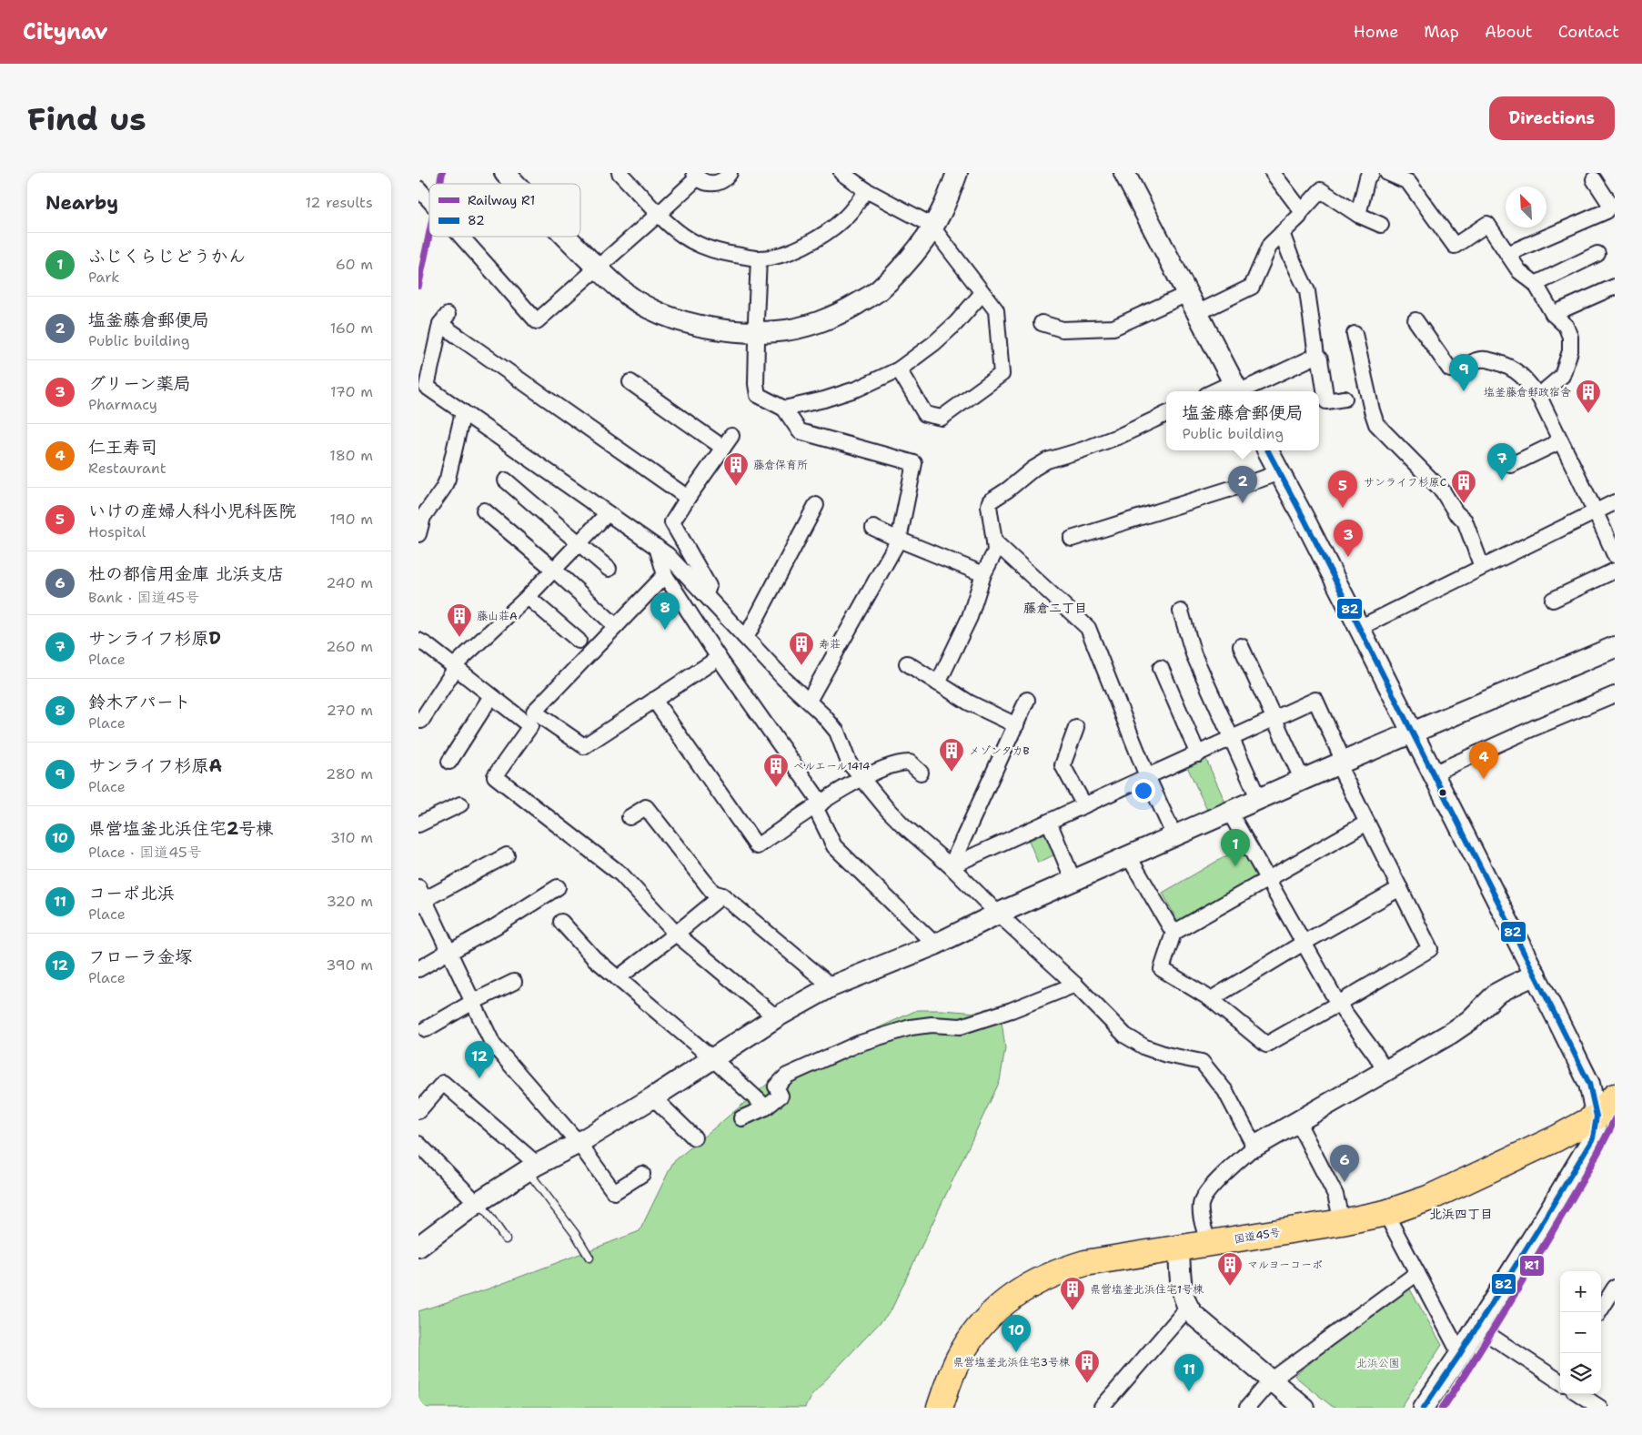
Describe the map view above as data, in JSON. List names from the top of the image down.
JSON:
{
  "streets": {
    "highway": ["国道45号"]
  },
  "districts": ["藤倉二丁目", "北浜四丁目"],
  "parks": ["北浜公園"],
  "places": {
    "building": [
      "塩釜藤倉郵政宿舎",
      "藤倉保育所",
      "サンライフ杉原C",
      "藤山荘A",
      "寿荘",
      "メゾンタカB",
      "ベルエール1414",
      "マルヨーコーポ",
      "県営塩釜北浜住宅1号棟",
      "県営塩釜北浜住宅3号棟"
    ]
  },
  "lines": ["rail line R1", "transit line 82"],
  "legend": ["Railway R1", "82"],
  "north": "top left",
  "page": {
    "header": "Citynav",
    "nav": [
      "Home",
      "Map",
      "About",
      "Contact"
    ],
    "buttons": "Directions",
    "title": "Find us",
    "heading": ["Nearby", "12 results"],
    "list": [
      {
        "mark": "1",
        "name": "ふじくらじどうかん",
        "note": "Park",
        "value": "60 m"
      },
      {
        "mark": "2",
        "name": "塩釜藤倉郵便局",
        "note": "Public building",
        "value": "160 m"
      },
      {
        "mark": "3",
        "name": "グリーン薬局",
        "note": "Pharmacy",
        "value": "170 m"
      },
      {
        "mark": "4",
        "name": "仁王寿司",
        "note": "Restaurant",
        "value": "180 m"
      },
      {
        "mark": "5",
        "name": "いけの産婦人科小児科医院",
        "note": "Hospital",
        "value": "190 m"
      },
      {
        "mark": "6",
        "name": "杜の都信用金庫 北浜支店",
        "note": "Bank · 国道45号",
        "value": "240 m"
      },
      {
        "mark": "7",
        "name": "サンライフ杉原D",
        "note": "Place",
        "value": "260 m"
      },
      {
        "mark": "8",
        "name": "鈴木アパート",
        "note": "Place",
        "value": "270 m"
      },
      {
        "mark": "9",
        "name": "サンライフ杉原A",
        "note": "Place",
        "value": "280 m"
      },
      {
        "mark": "10",
        "name": "県営塩釜北浜住宅2号棟",
        "note": "Place · 国道45号",
        "value": "310 m"
      },
      {
        "mark": "11",
        "name": "コーポ北浜",
        "note": "Place",
        "value": "320 m"
      },
      {
        "mark": "12",
        "name": "フローラ金塚",
        "note": "Place",
        "value": "390 m"
      }
    ],
    "pins": [
      "9",
      "7",
      "2",
      "5",
      "3",
      "8",
      "4",
      "1",
      "12",
      "6",
      "10",
      "11"
    ],
    "popup": ["塩釜藤倉郵便局", "Public building"],
    "map_buttons": ["+", "−"]
  }
}
